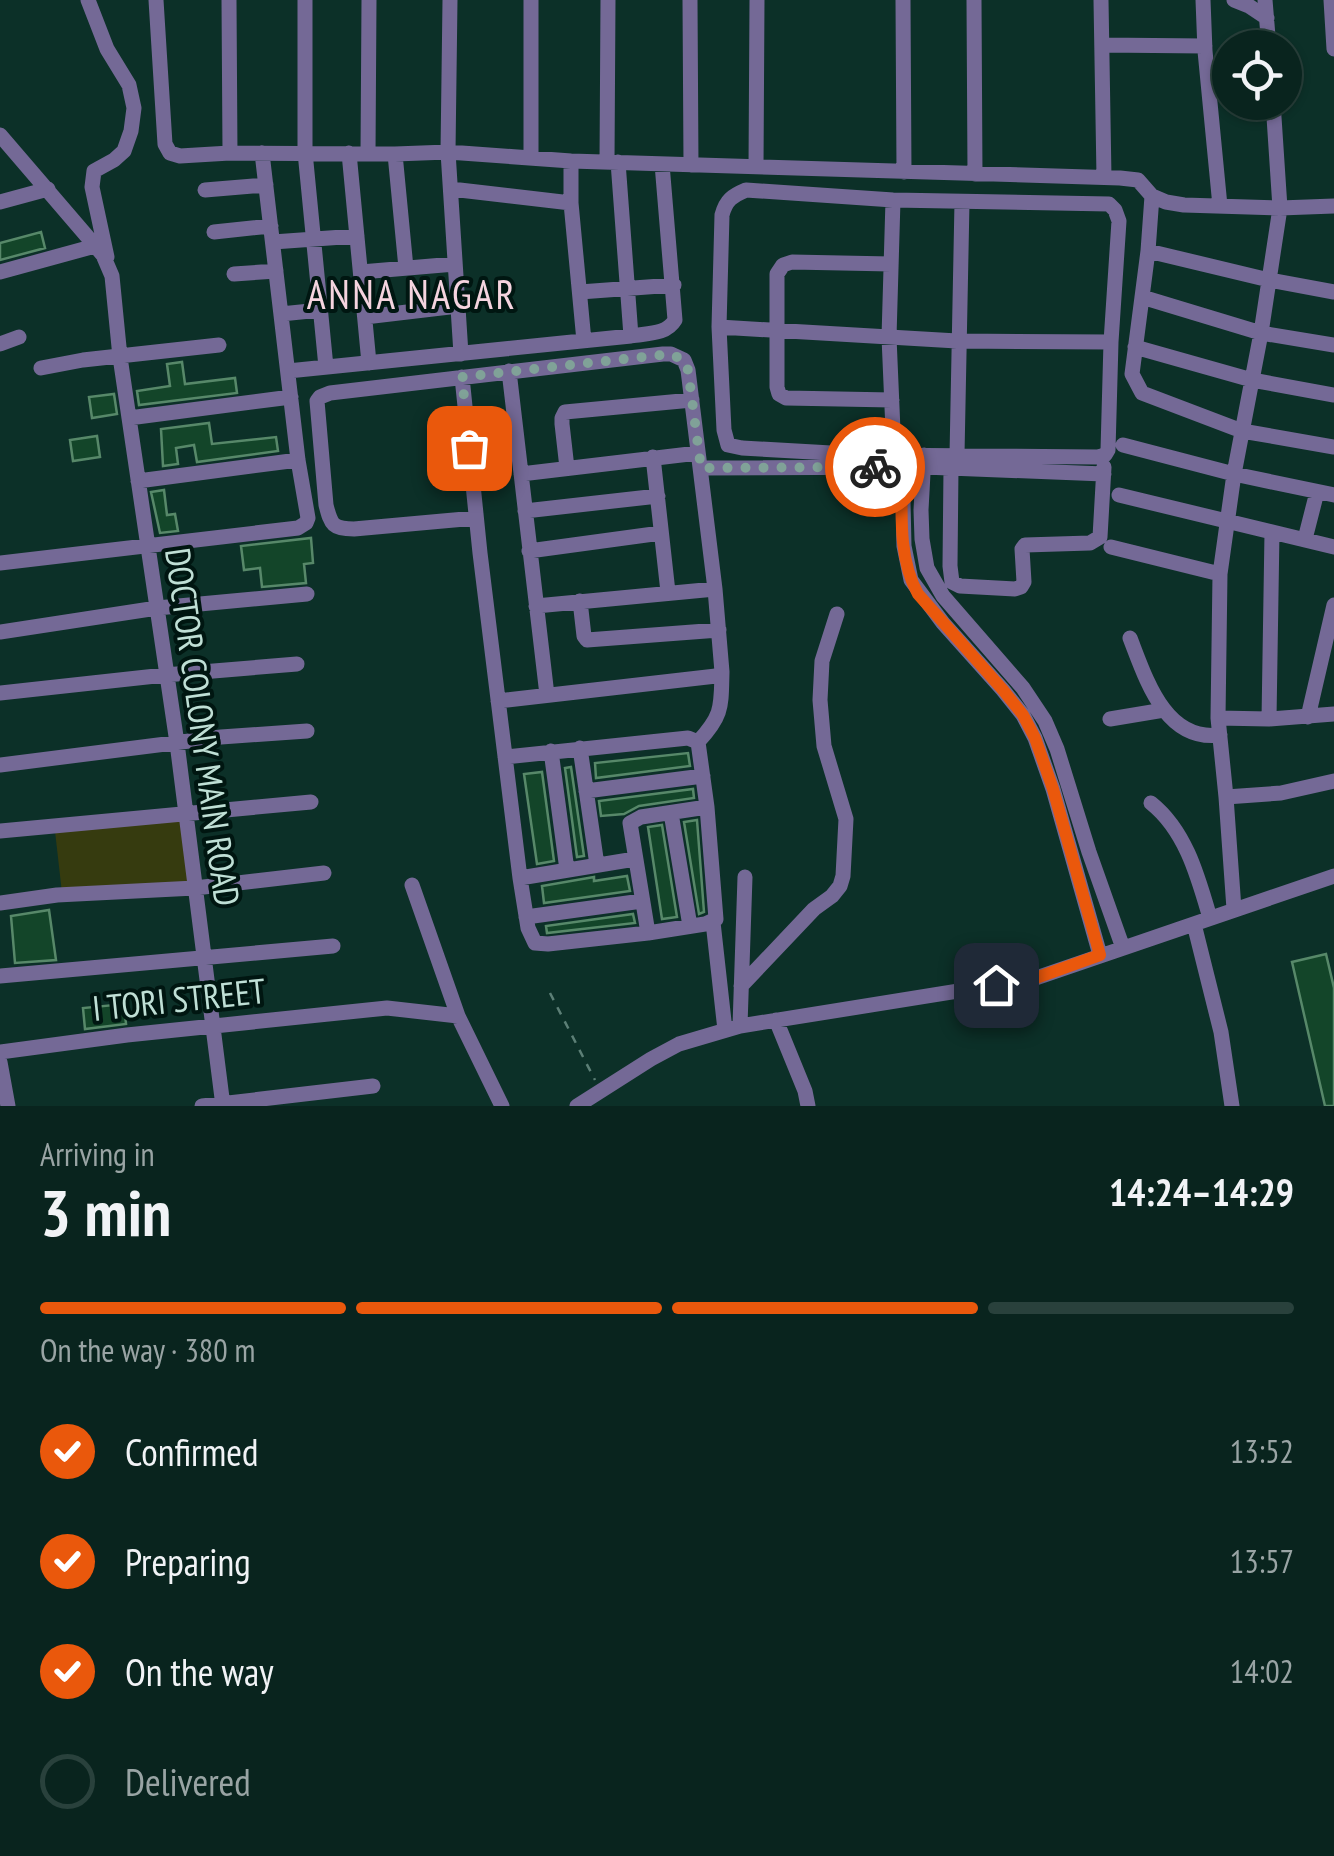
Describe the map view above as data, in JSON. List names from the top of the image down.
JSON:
{
  "streets": {
    "street": ["DOCTOR COLONY MAIN ROAD", "I TORI STREET"]
  },
  "crossings": [
    ["DOCTOR COLONY MAIN ROAD", "I TORI STREET"]
  ],
  "districts": ["ANNA NAGAR"],
  "page": {
    "heading": ["3 min", "Arriving in", "14:24–14:29"],
    "bar": "On the way · 380 m",
    "list": [
      ["Confirmed", "13:52"],
      ["Preparing", "13:57"],
      ["On the way", "14:02"],
      "Delivered"
    ]
  }
}
